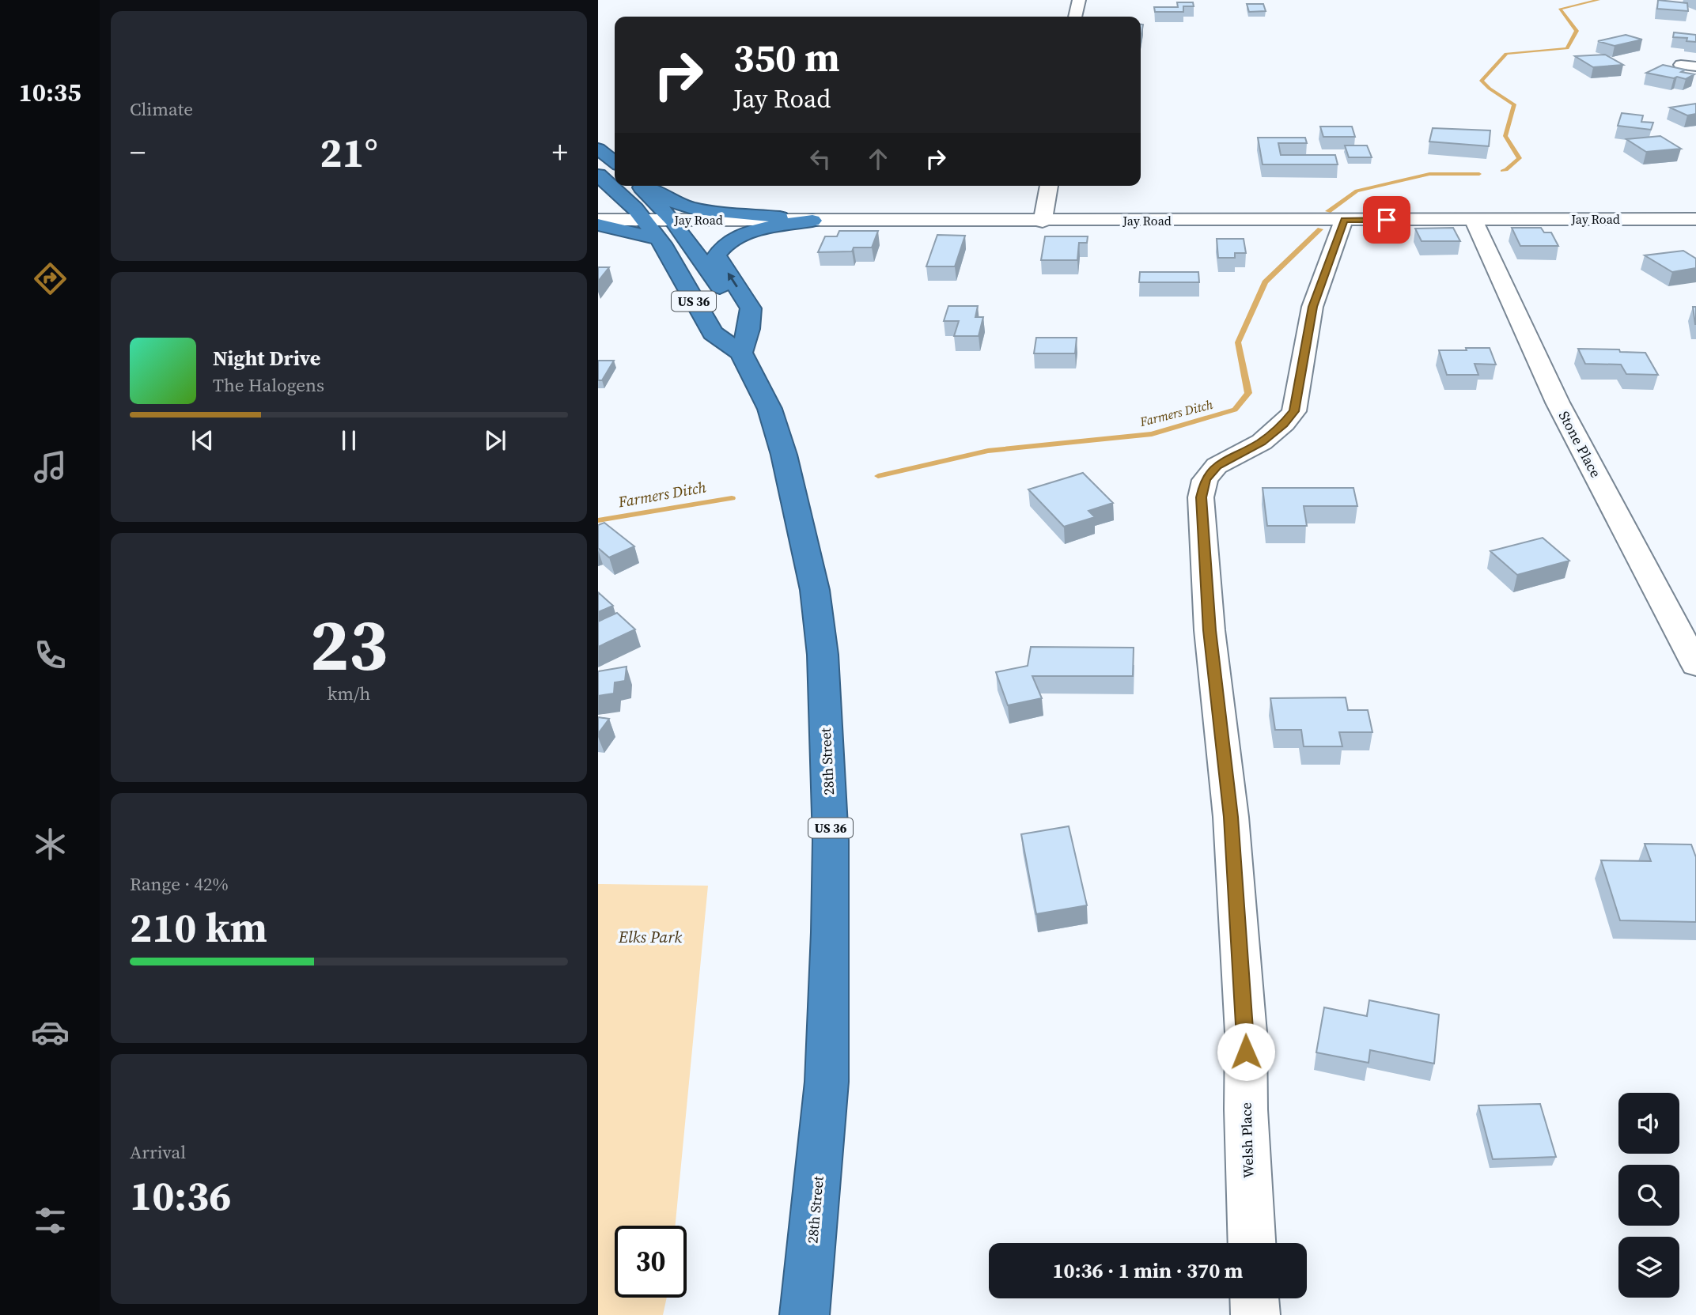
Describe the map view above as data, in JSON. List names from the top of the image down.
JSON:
{
  "streets": {
    "highway": ["US 36", "28th Street"],
    "street": ["Jay Road", "Stone Place", "Welsh Place"]
  },
  "crossings": [
    ["Jay Road", "US 36"],
    ["Jay Road", "Stone Place"],
    ["Jay Road", "28th Street"],
    ["Jay Road", "Welsh Place"],
    ["US 36", "28th Street"]
  ],
  "water": ["Farmers Ditch"],
  "parks": ["Elks Park"],
  "page": {
    "tabs": "10:35",
    "tile": [
      "Climate",
      ["23", "km/h"],
      ["Range · 42%", "210 km"],
      ["Arrival", "10:36"]
    ],
    "turn": ["350 m", "Jay Road"],
    "heat": ["−", "21°", "+"],
    "song": ["Night Drive", "The Halogens"],
    "limit": "30",
    "trip": "10:36 · 1 min · 370 m"
  }
}
